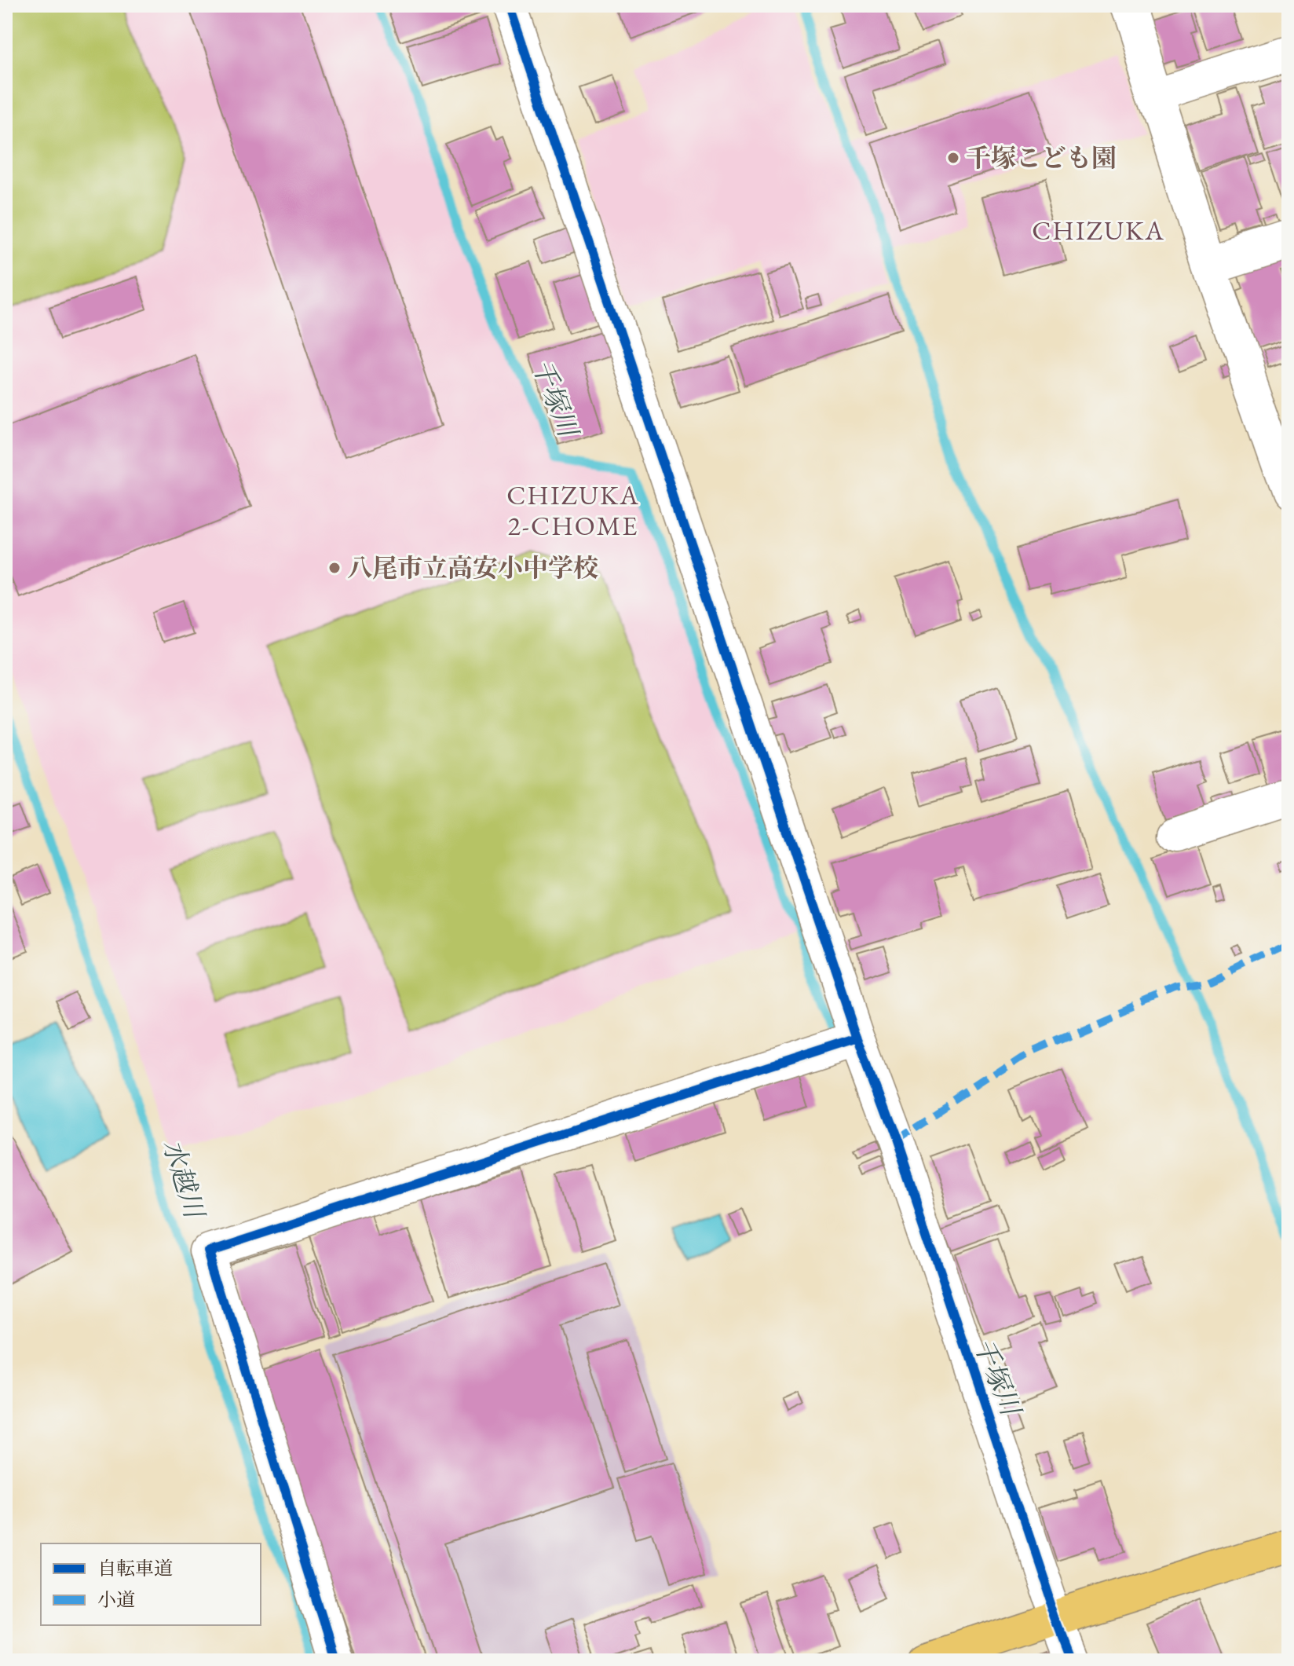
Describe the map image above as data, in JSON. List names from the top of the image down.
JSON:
{
  "districts": ["CHIZUKA", "CHIZUKA 2-CHOME"],
  "water": ["千塚川", "水越川"],
  "places": ["千塚こども園", "八尾市立高安小中学校"],
  "legend": ["自転車道", "小道"]
}
